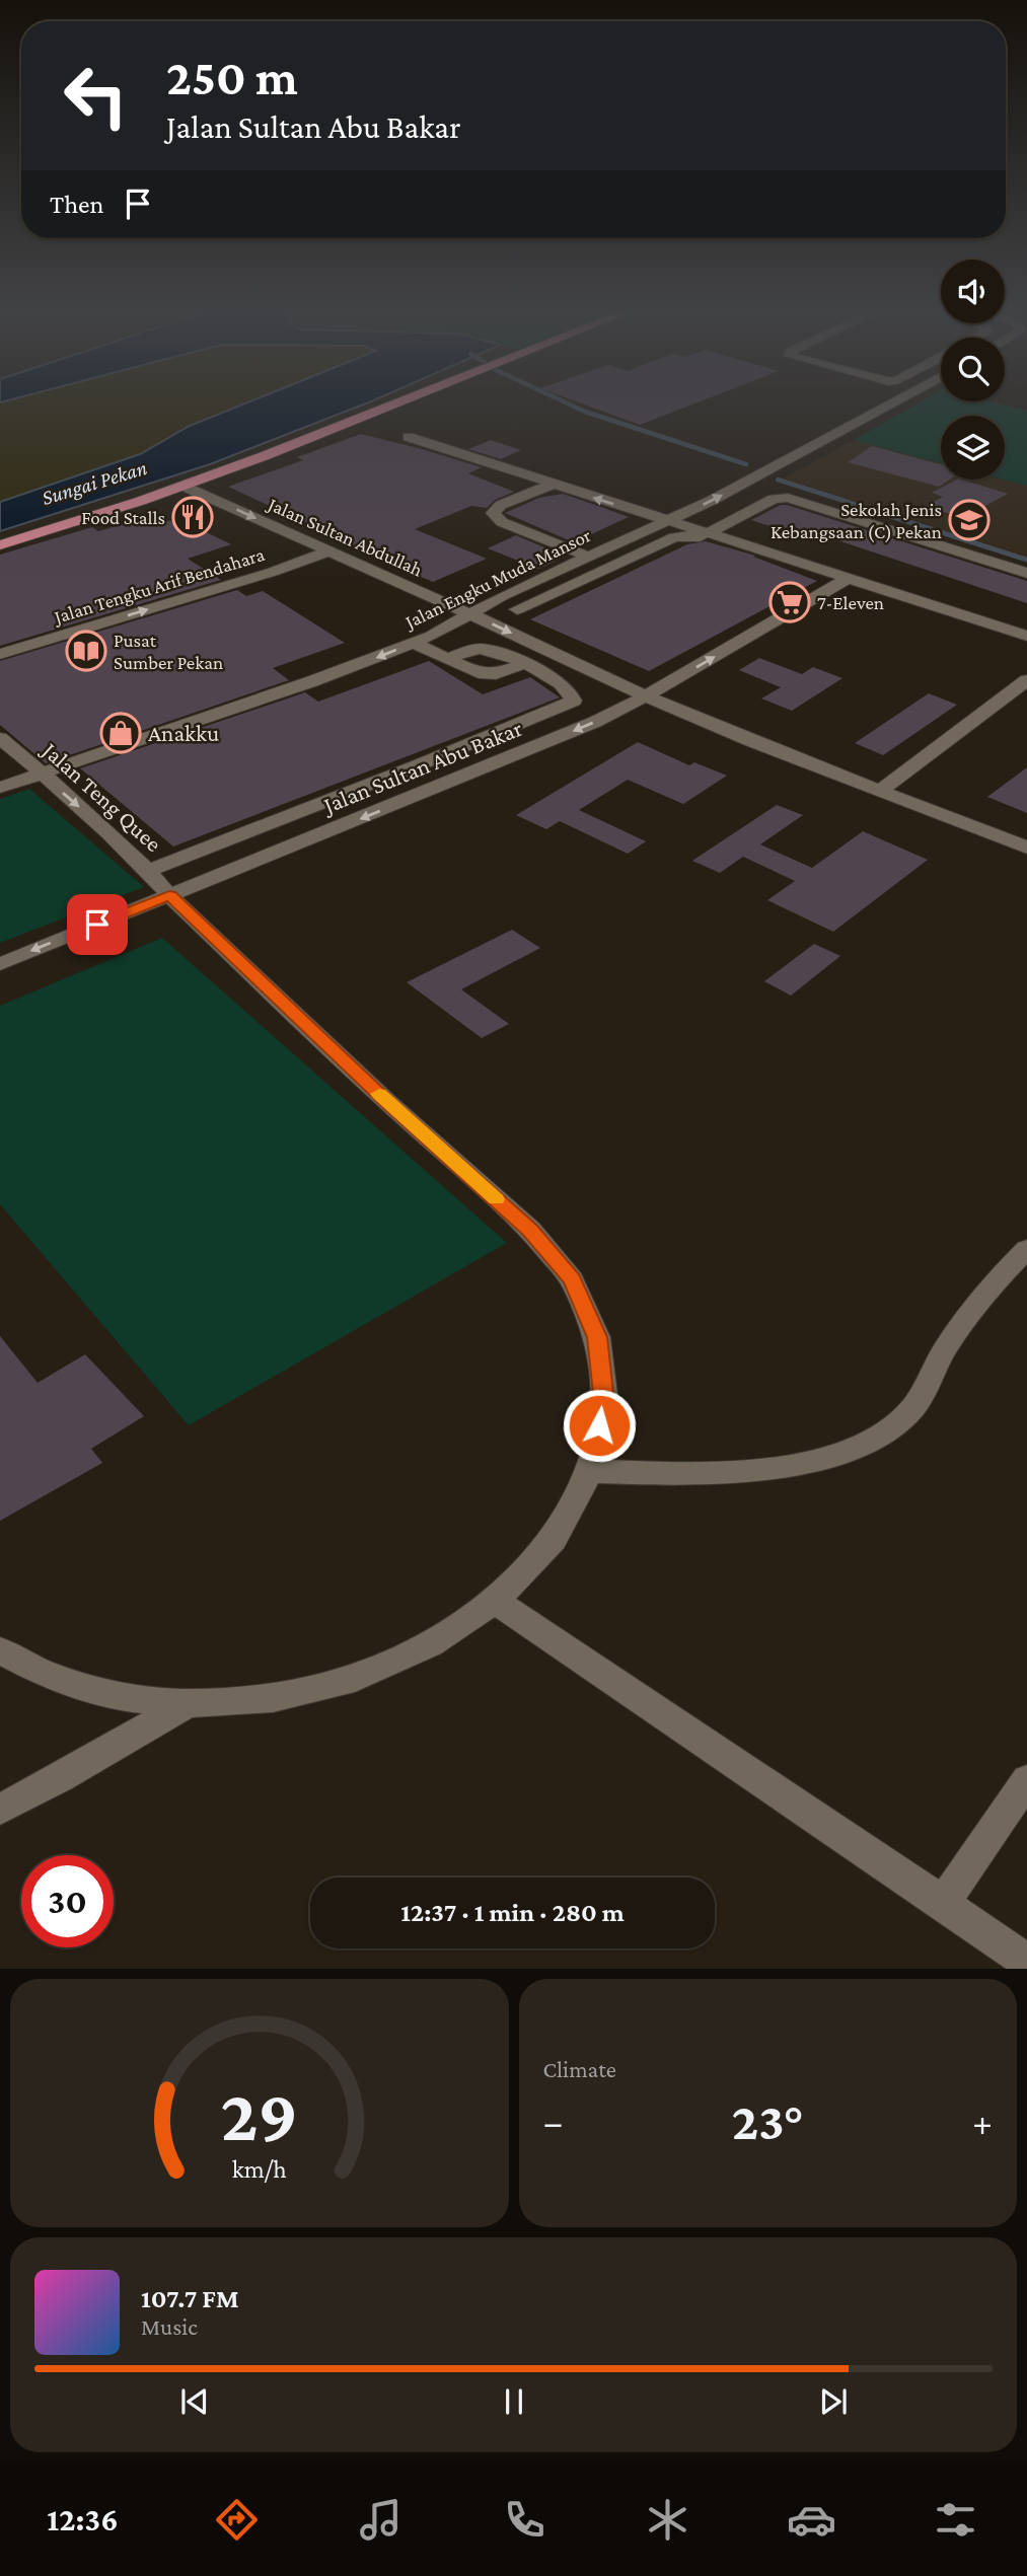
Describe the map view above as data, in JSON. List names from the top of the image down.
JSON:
{
  "streets": {
    "street": [
      "Jalan Sultan Abdullah",
      "Jalan Engku Muda Mansor",
      "Jalan Tengku Arif Bendahara",
      "Jalan Sultan Abu Bakar",
      "Jalan Teng Quee"
    ]
  },
  "crossings": [
    ["Jalan Sultan Abdullah", "Jalan Engku Muda Mansor"],
    ["Jalan Sultan Abdullah", "Jalan Tengku Arif Bendahara"],
    ["Jalan Sultan Abdullah", "Jalan Sultan Abu Bakar"],
    ["Jalan Engku Muda Mansor", "Jalan Teng Quee"],
    ["Jalan Sultan Abu Bakar", "Jalan Teng Quee"]
  ],
  "one_way": ["Jalan Tengku Arif Bendahara"],
  "water": ["Sungai Pekan"],
  "places": {
    "restaurant": ["Food Stalls"],
    "school or university": ["Sekolah Jenis Kebangsaan (C) Pekan"],
    "supermarket": ["7-Eleven"],
    "library": ["Pusat Sumber Pekan"],
    "shop": ["Anakku"]
  },
  "page": {
    "turn": ["250 m", "Jalan Sultan Abu Bakar"],
    "then": "Then",
    "limit": "30",
    "trip": "12:37 · 1 min · 280 m",
    "tile": "Climate",
    "heat": ["−", "23°", "+"],
    "song": ["107.7 FM", "Music"],
    "tabs": "12:36",
    "gauge": ["29", "km/h"]
  }
}
